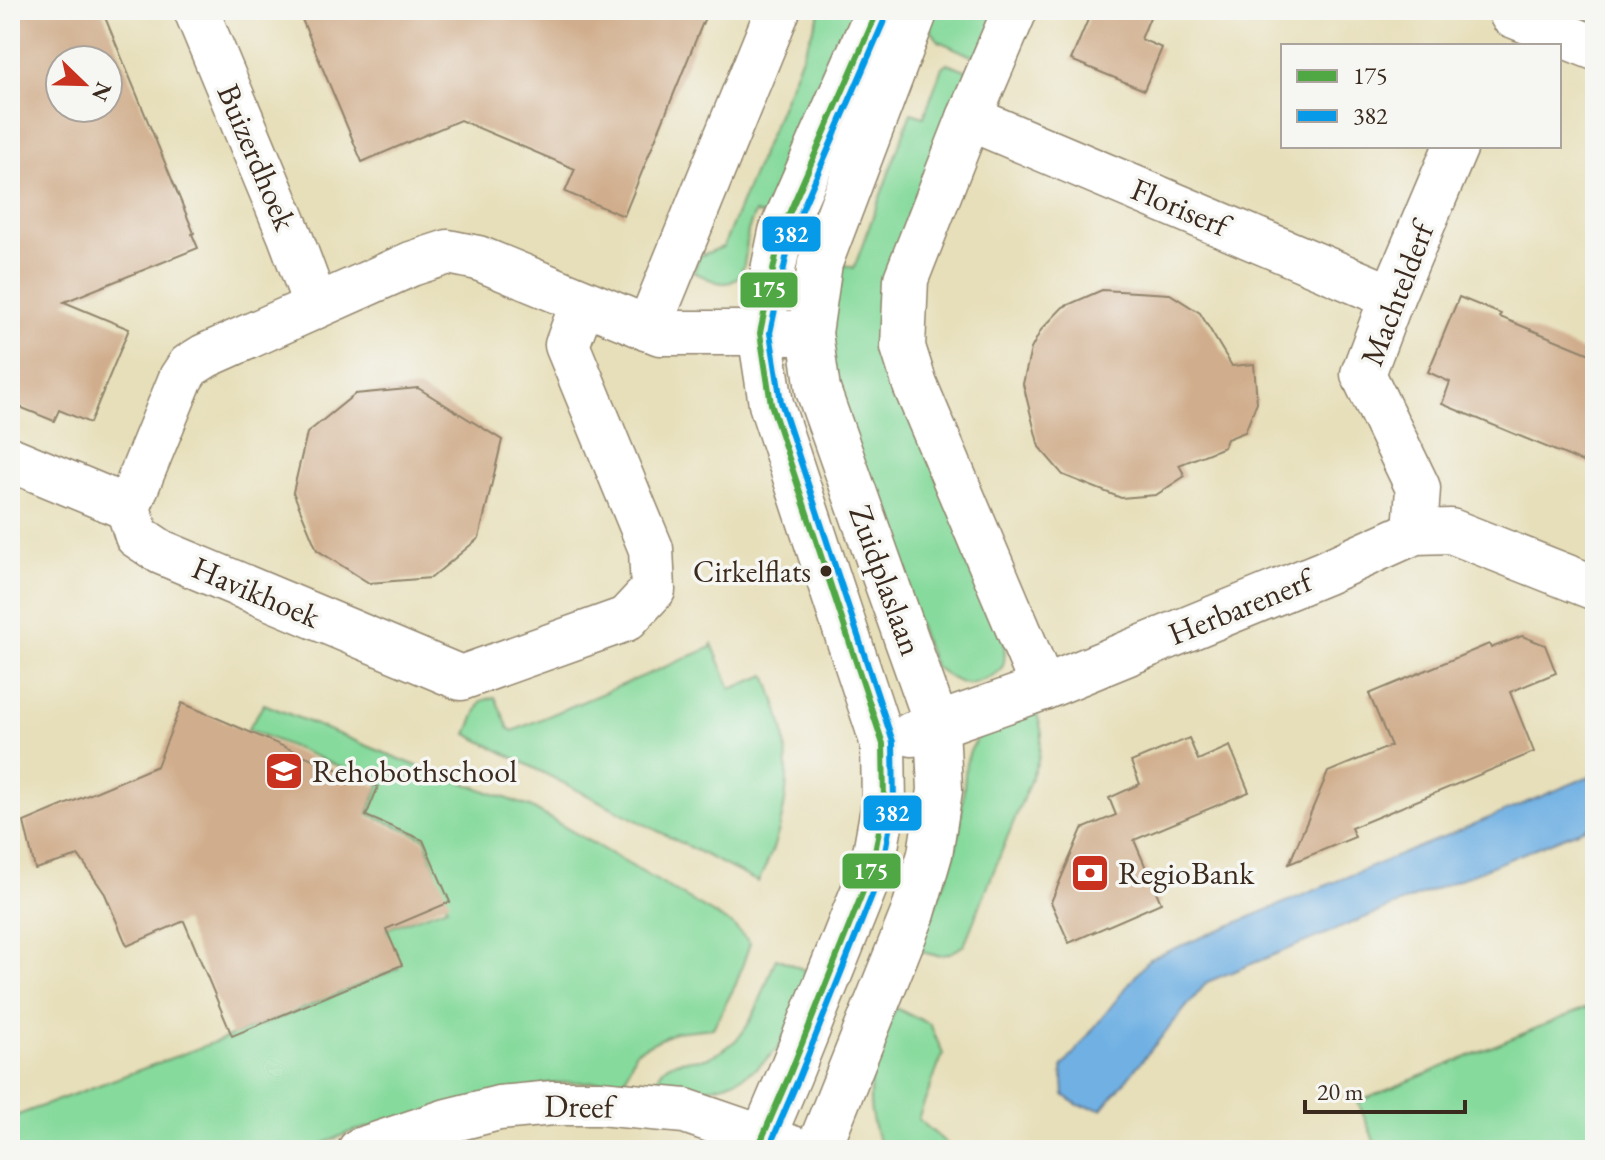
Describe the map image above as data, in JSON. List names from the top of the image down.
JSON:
{
  "streets": {
    "street": [
      "Buizerdhoek",
      "Floriserf",
      "Machtelderf",
      "Zuidplaslaan",
      "Havikhoek",
      "Herbarenerf",
      "Dreef"
    ]
  },
  "crossings": [
    ["Floriserf", "Machtelderf"],
    ["Machtelderf", "Herbarenerf"],
    ["Zuidplaslaan", "Herbarenerf"],
    ["Zuidplaslaan", "Dreef"]
  ],
  "places": {
    "other": ["Cirkelflats"],
    "school or university": ["Rehobothschool"],
    "bank": ["RegioBank"]
  },
  "lines": ["transit line 175", "transit line 382"],
  "legend": ["175", "382"],
  "scale_bar": "20 m",
  "north": "bottom right"
}
